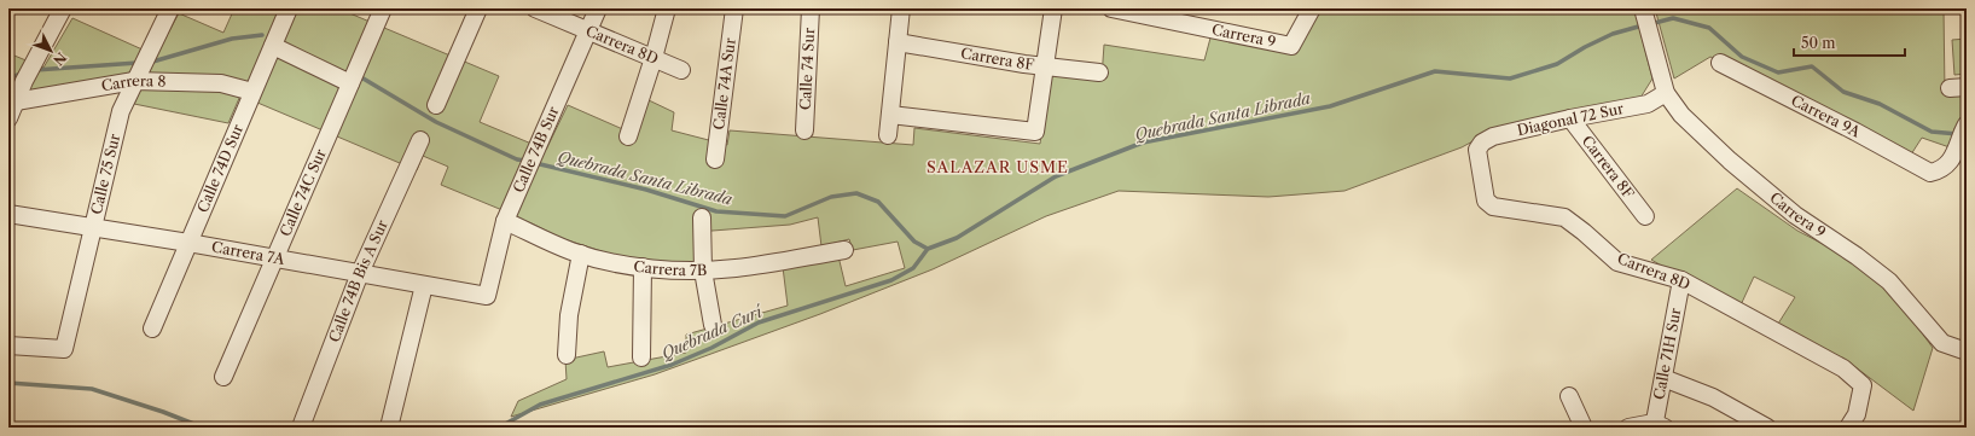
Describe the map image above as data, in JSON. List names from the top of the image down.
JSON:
{
  "streets": {
    "street": [
      "Carrera 9",
      "Carrera 8D",
      "Carrera 8F",
      "Calle 74 Sur",
      "Carrera 8",
      "Calle 74A Sur",
      "Carrera 9A",
      "Diagonal 72 Sur",
      "Calle 74B Sur",
      "Calle 74D Sur",
      "Calle 75 Sur",
      "Calle 74C Sur",
      "Carrera 7A",
      "Carrera 7B",
      "Calle 74B Bis A Sur",
      "Calle 71H Sur"
    ]
  },
  "crossings": [
    ["Carrera 9", "Diagonal 72 Sur"],
    ["Carrera 8D", "Diagonal 72 Sur"],
    ["Carrera 8D", "Calle 74B Sur"],
    ["Carrera 8D", "Calle 71H Sur"],
    ["Carrera 8F", "Diagonal 72 Sur"],
    ["Carrera 8", "Calle 74D Sur"],
    ["Carrera 8", "Calle 75 Sur"],
    ["Calle 74B Sur", "Carrera 7A"],
    ["Calle 74B Sur", "Carrera 7B"],
    ["Calle 74D Sur", "Carrera 7A"],
    ["Calle 75 Sur", "Carrera 7A"],
    ["Calle 74C Sur", "Carrera 7A"],
    ["Carrera 7A", "Calle 74B Bis A Sur"]
  ],
  "districts": ["SALAZAR USME"],
  "water": ["Quebrada Santa Librada", "Quebrada Curí"],
  "scale_bar": "50 m",
  "north": "bottom right"
}
